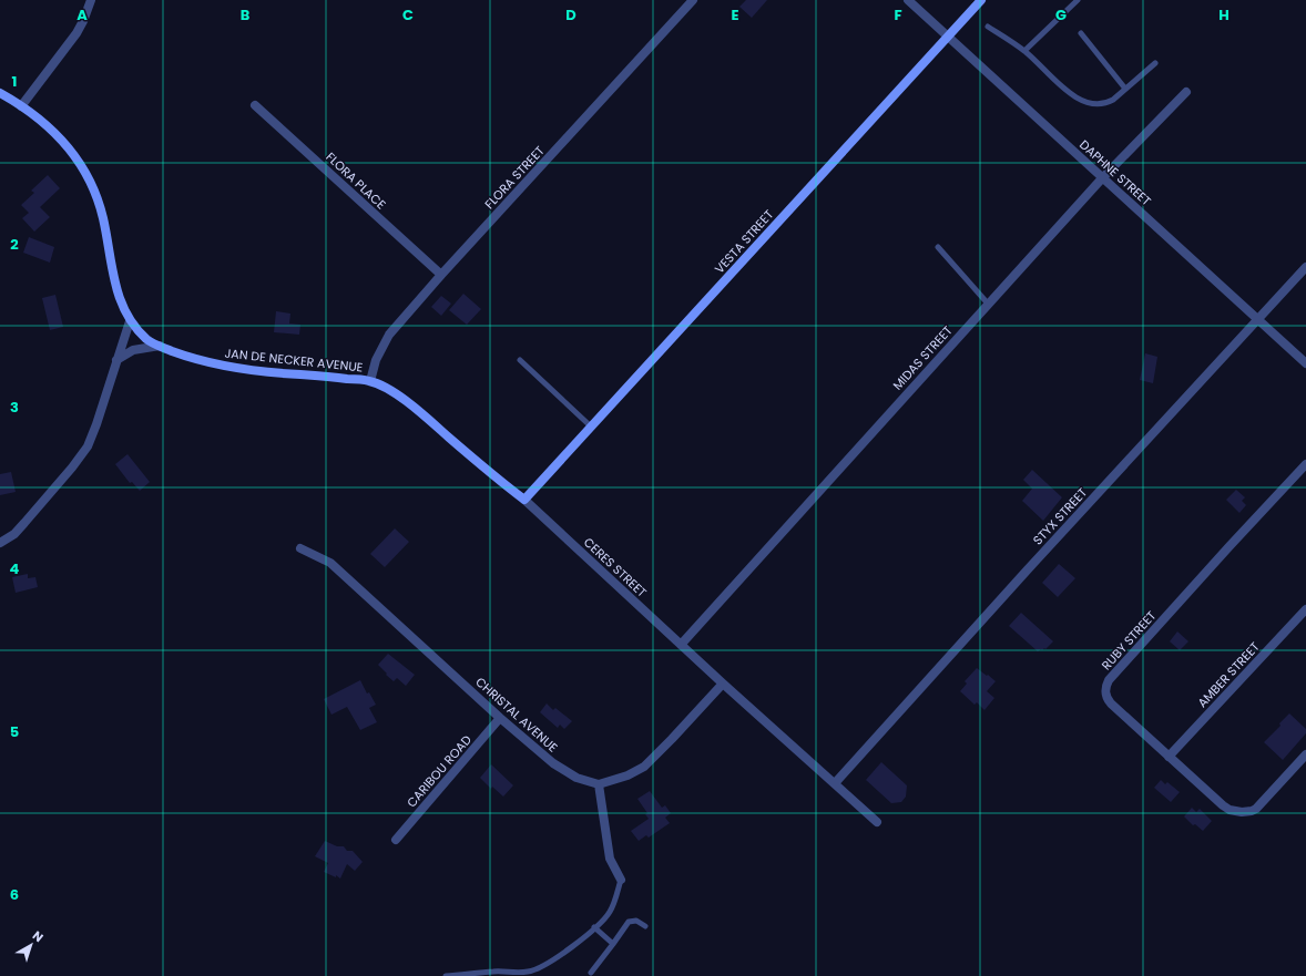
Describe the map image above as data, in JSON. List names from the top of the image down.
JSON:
{
  "streets": {
    "street": [
      "DAPHNE STREET",
      "FLORA STREET",
      "FLORA PLACE",
      "VESTA STREET",
      "MIDAS STREET",
      "JAN DE NECKER AVENUE",
      "STYX STREET",
      "CERES STREET",
      "RUBY STREET",
      "AMBER STREET",
      "CHRISTAL AVENUE",
      "CARIBOU ROAD"
    ]
  },
  "crossings": [
    ["DAPHNE STREET", "VESTA STREET"],
    ["DAPHNE STREET", "MIDAS STREET"],
    ["DAPHNE STREET", "STYX STREET"],
    ["FLORA STREET", "FLORA PLACE"],
    ["FLORA STREET", "JAN DE NECKER AVENUE"],
    ["FLORA STREET", "CERES STREET"],
    ["VESTA STREET", "CERES STREET"],
    ["MIDAS STREET", "CERES STREET"],
    ["JAN DE NECKER AVENUE", "CERES STREET"],
    ["STYX STREET", "CERES STREET"],
    ["RUBY STREET", "AMBER STREET"],
    ["CHRISTAL AVENUE", "CARIBOU ROAD"]
  ],
  "north": "top right",
  "grid": {
    "columns": [
      "A",
      "B",
      "C",
      "D",
      "E",
      "F",
      "G",
      "H"
    ],
    "rows": [
      "1",
      "2",
      "3",
      "4",
      "5",
      "6"
    ]
  }
}
